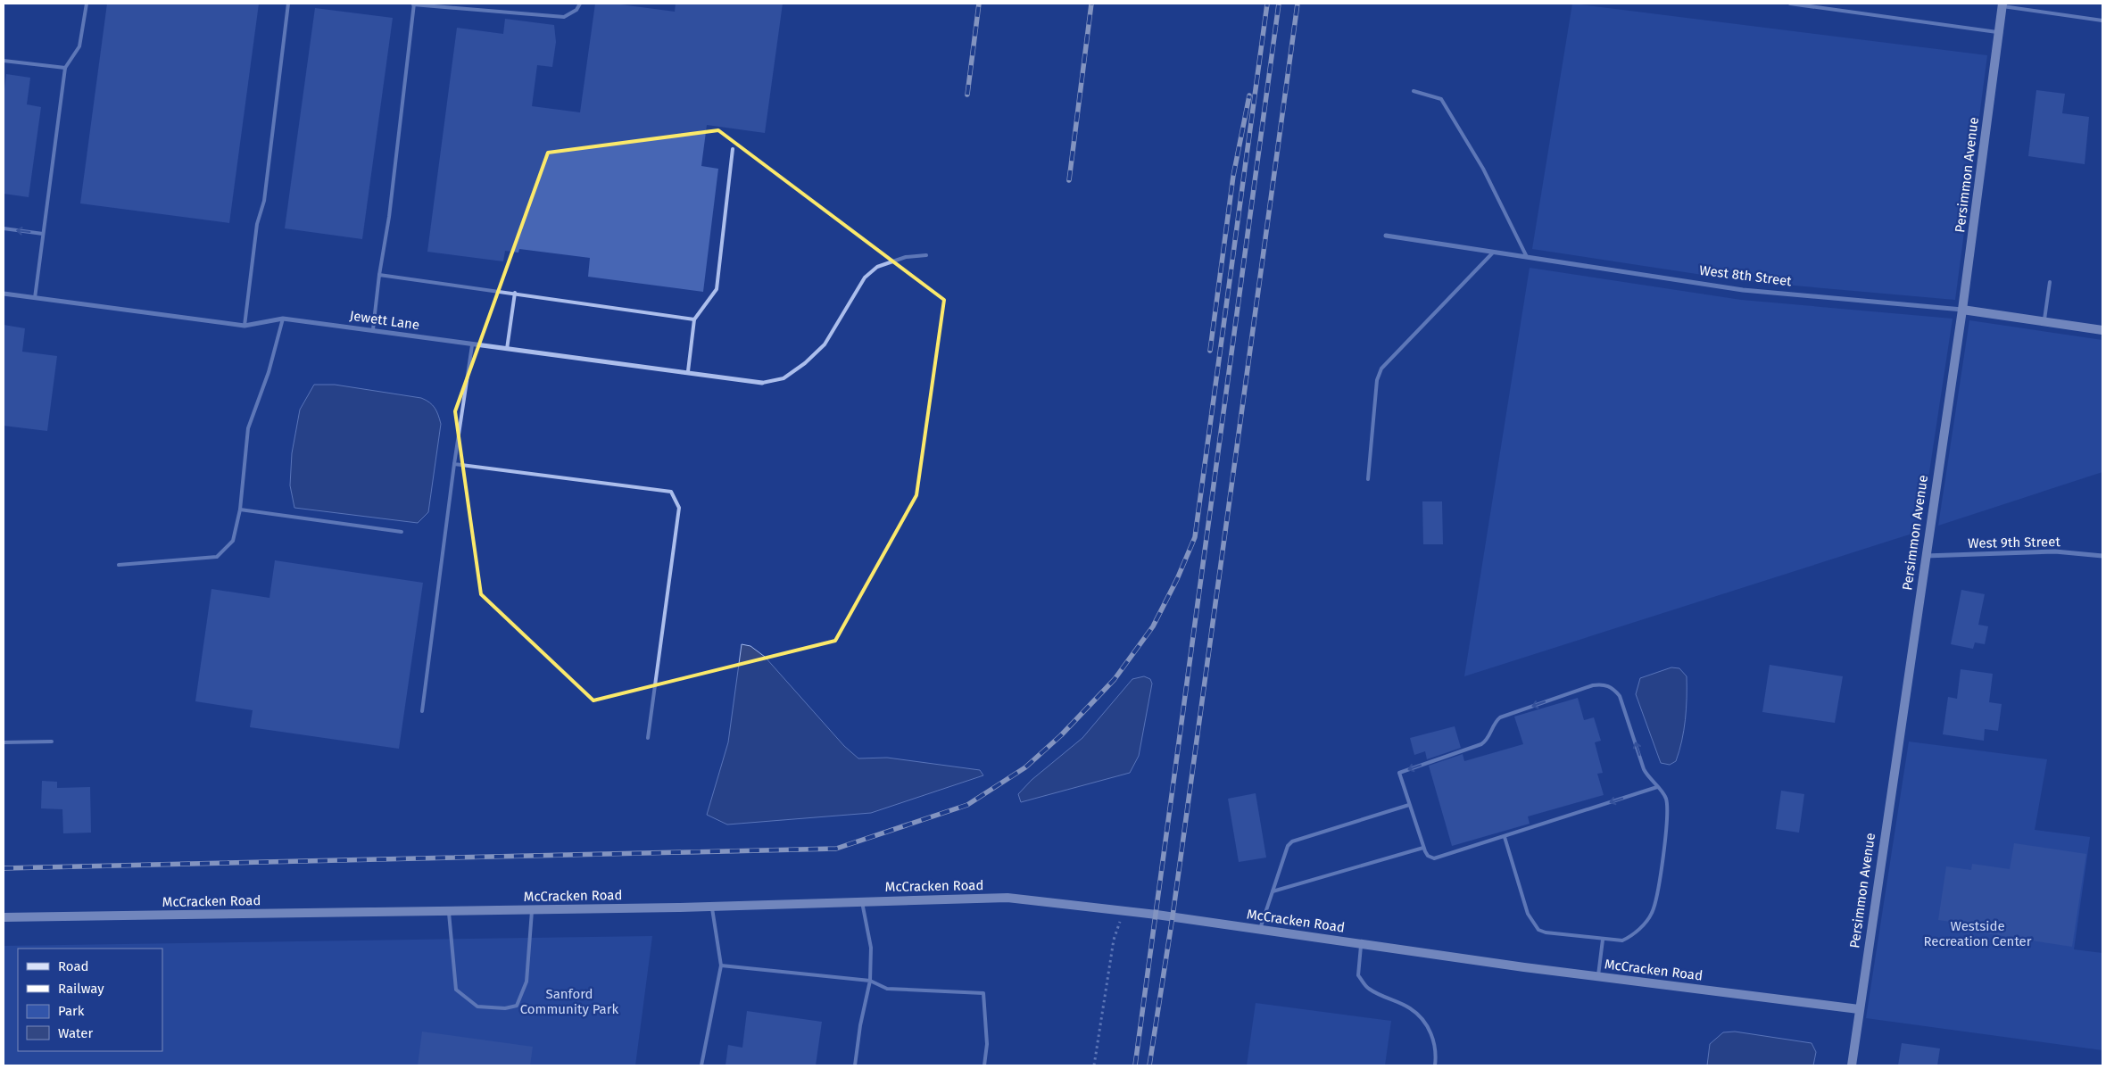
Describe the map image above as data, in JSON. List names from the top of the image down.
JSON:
{
  "streets": {
    "street": [
      "Persimmon Avenue",
      "West 8th Street",
      "Jewett Lane",
      "West 9th Street",
      "McCracken Road"
    ]
  },
  "crossings": [
    ["Persimmon Avenue", "West 8th Street"],
    ["Persimmon Avenue", "West 9th Street"],
    ["Persimmon Avenue", "McCracken Road"]
  ],
  "parks": ["Westside Recreation Center", "Sanford Community Park"],
  "legend": [
    "Road",
    "Railway",
    "Park",
    "Water"
  ]
}
